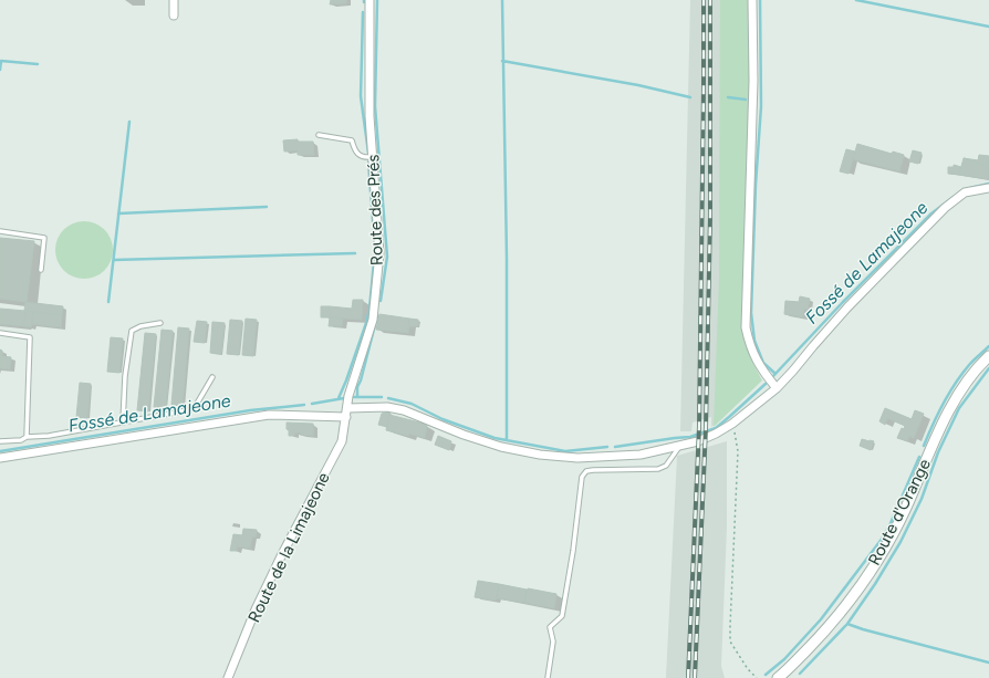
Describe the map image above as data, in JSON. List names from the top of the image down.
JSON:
{
  "streets": {
    "street": ["Route des Prés", "Route d'Orange", "Route de la Limajeone"]
  },
  "crossings": [
    ["Route des Prés", "Route de la Limajeone"]
  ],
  "water": ["Fossé de Lamajeone"]
}
